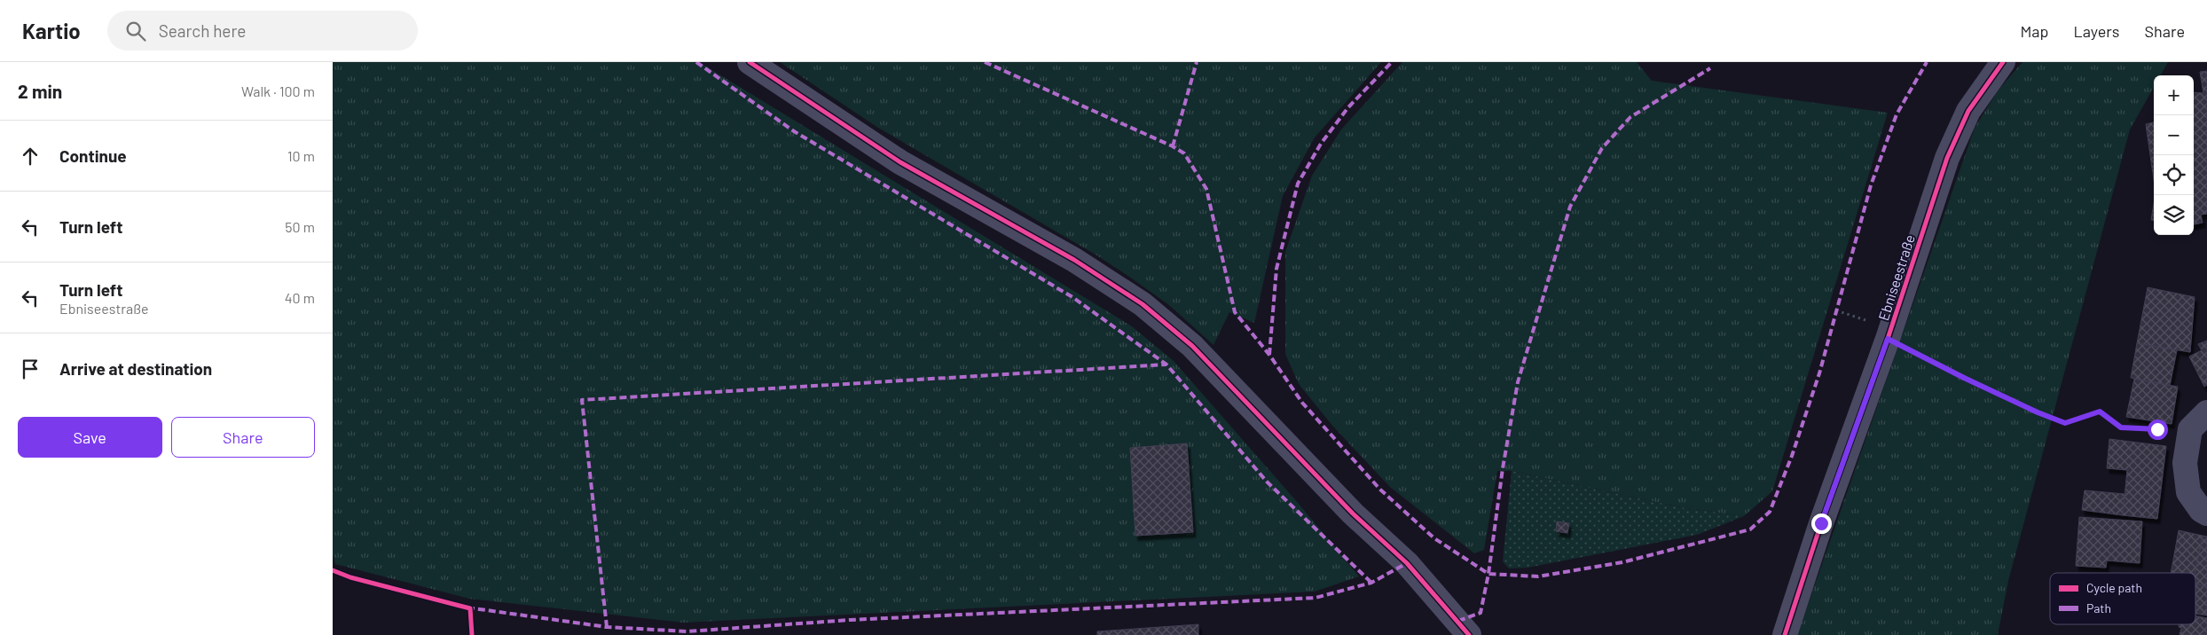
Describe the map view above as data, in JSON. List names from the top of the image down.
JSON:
{
  "streets": {
    "street": ["Ebniseestraße"]
  },
  "legend": ["Cycle path", "Path"],
  "page": {
    "header": "Kartio",
    "search": "Search here",
    "nav": ["Map", "Layers", "Share"],
    "heading": ["2 min", "Walk · 100 m"],
    "map_buttons": ["+", "−"],
    "list": [
      ["Continue", "10 m"],
      ["Turn left", "50 m"],
      ["Turn left", "Ebniseestraße", "40 m"],
      "Arrive at destination"
    ],
    "buttons": ["Save", "Share"]
  }
}
